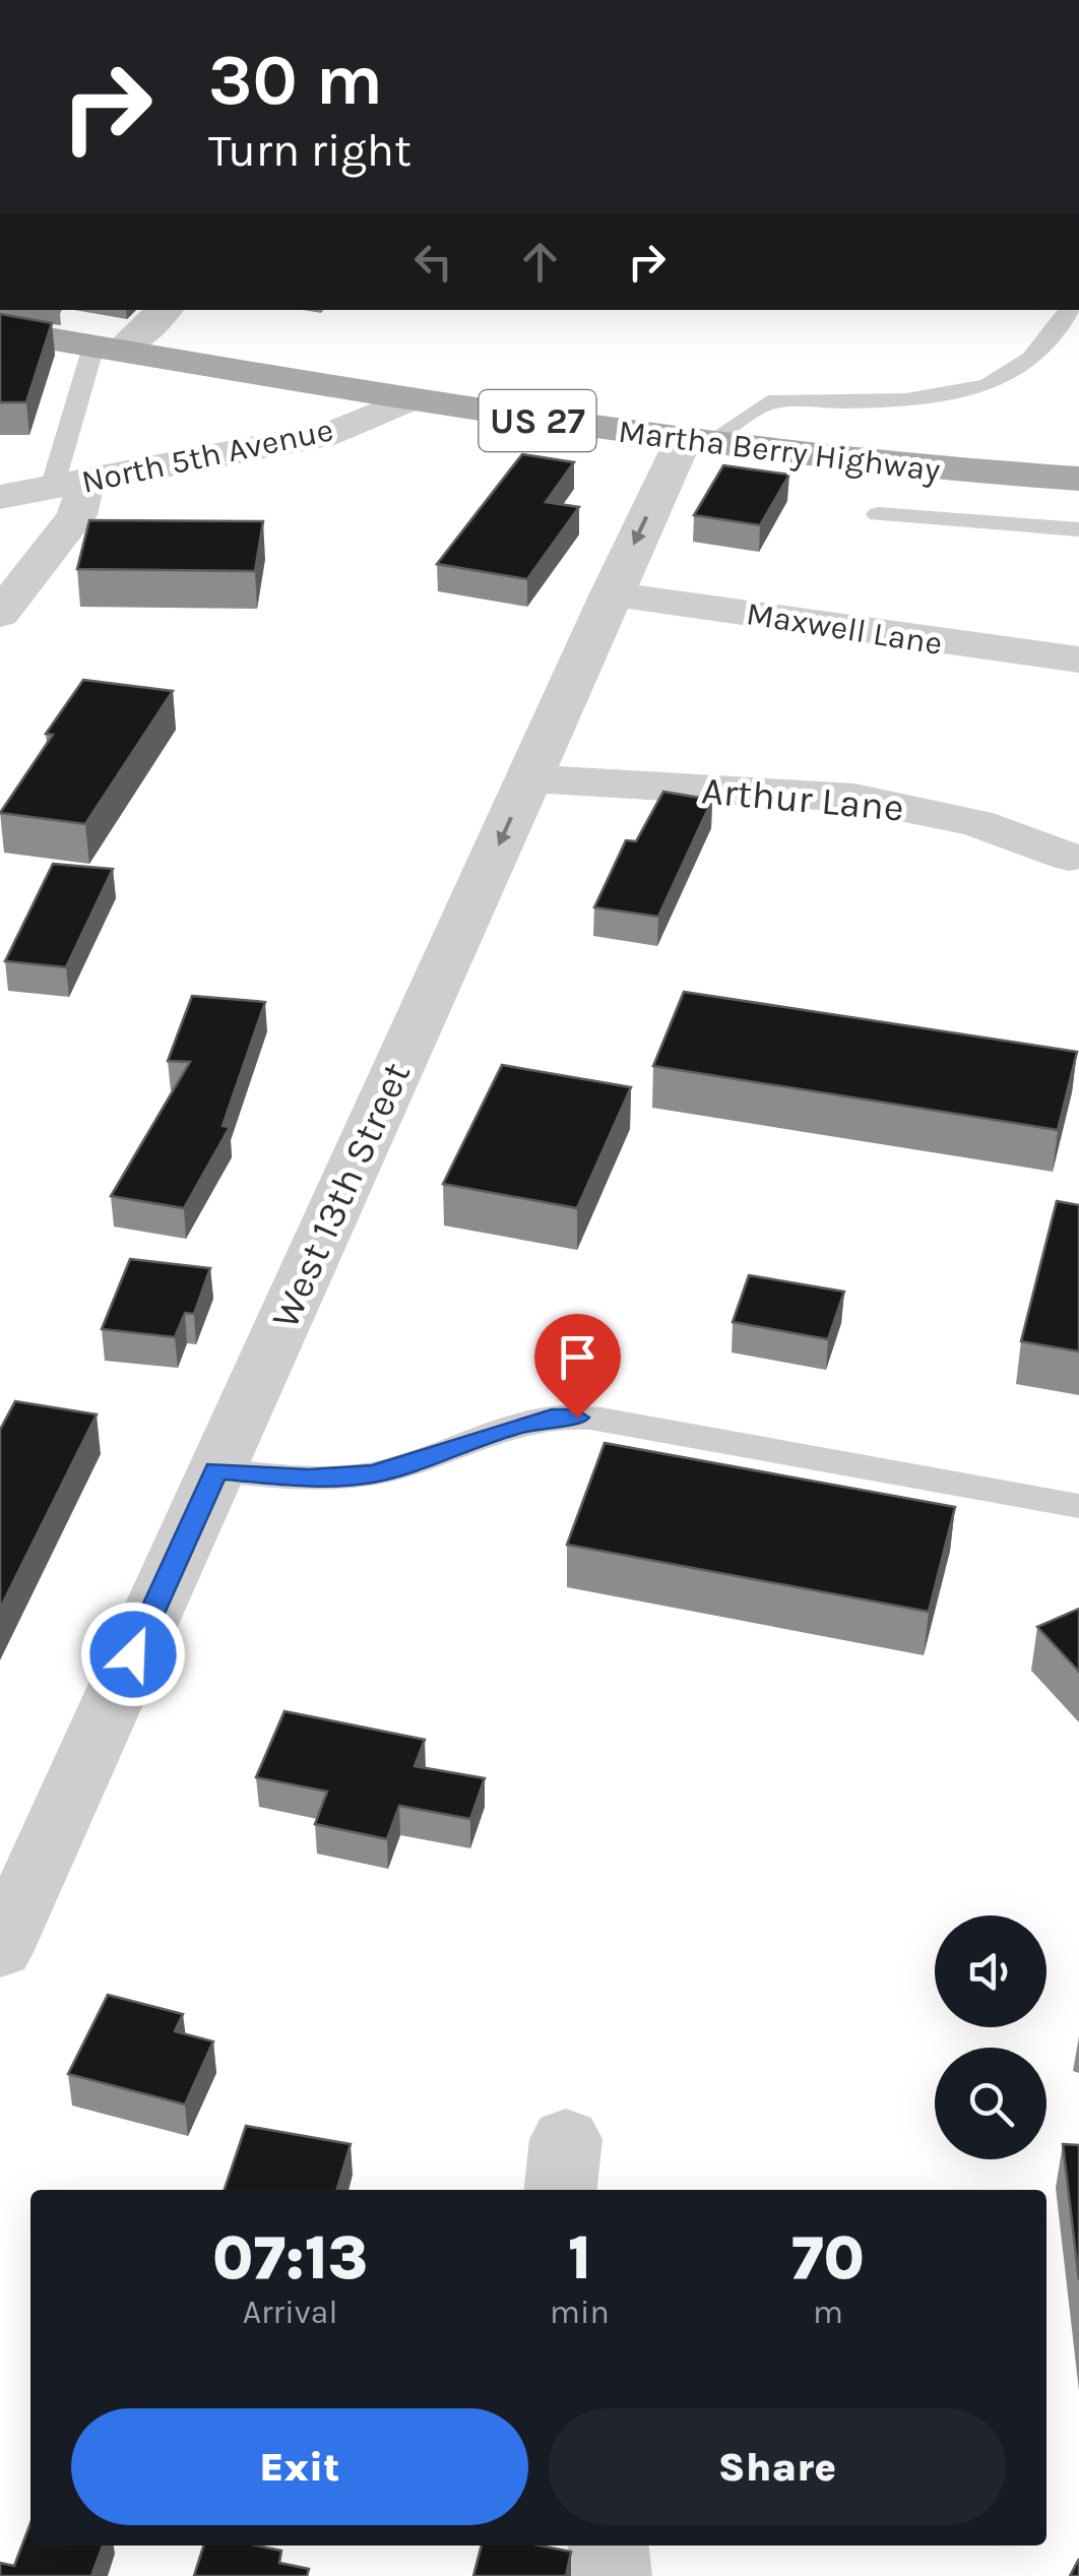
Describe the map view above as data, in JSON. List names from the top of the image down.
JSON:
{
  "streets": {
    "main road": ["US 27", "Martha Berry Highway"],
    "street": [
      "North 5th Avenue",
      "Maxwell Lane",
      "Arthur Lane",
      "West 13th Street"
    ]
  },
  "crossings": [
    ["Martha Berry Highway", "North 5th Avenue"],
    ["Martha Berry Highway", "West 13th Street"],
    ["Maxwell Lane", "West 13th Street"],
    ["Arthur Lane", "West 13th Street"]
  ],
  "one_way": ["West 13th Street"],
  "page": {
    "turn": ["30 m", "Turn right"],
    "eta": [
      "07:13",
      "Arrival",
      "1",
      "min",
      "70",
      "m"
    ],
    "buttons": ["Exit", "Share"]
  }
}
